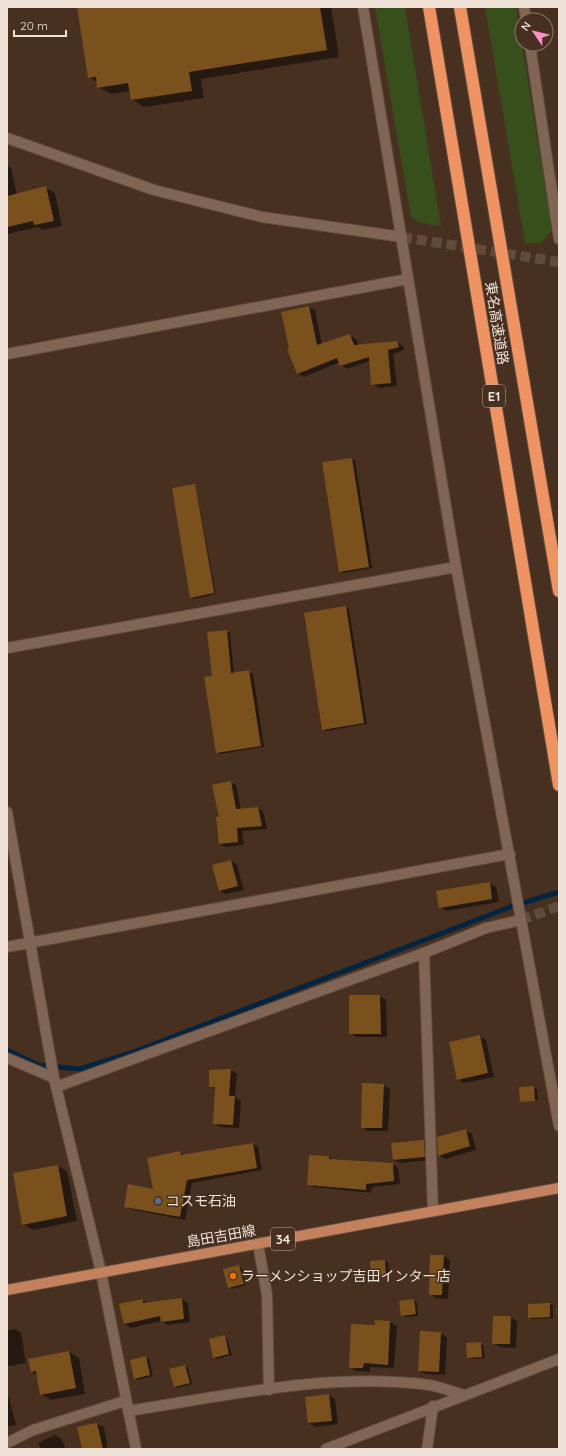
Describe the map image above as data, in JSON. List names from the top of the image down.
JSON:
{
  "streets": {
    "highway": ["東名高速道路", "E1"],
    "main road": ["島田吉田線", "34"]
  },
  "places": ["コスモ石油", "ラーメンショップ吉田インター店"],
  "scale_bar": "20 m",
  "north": "top left"
}
